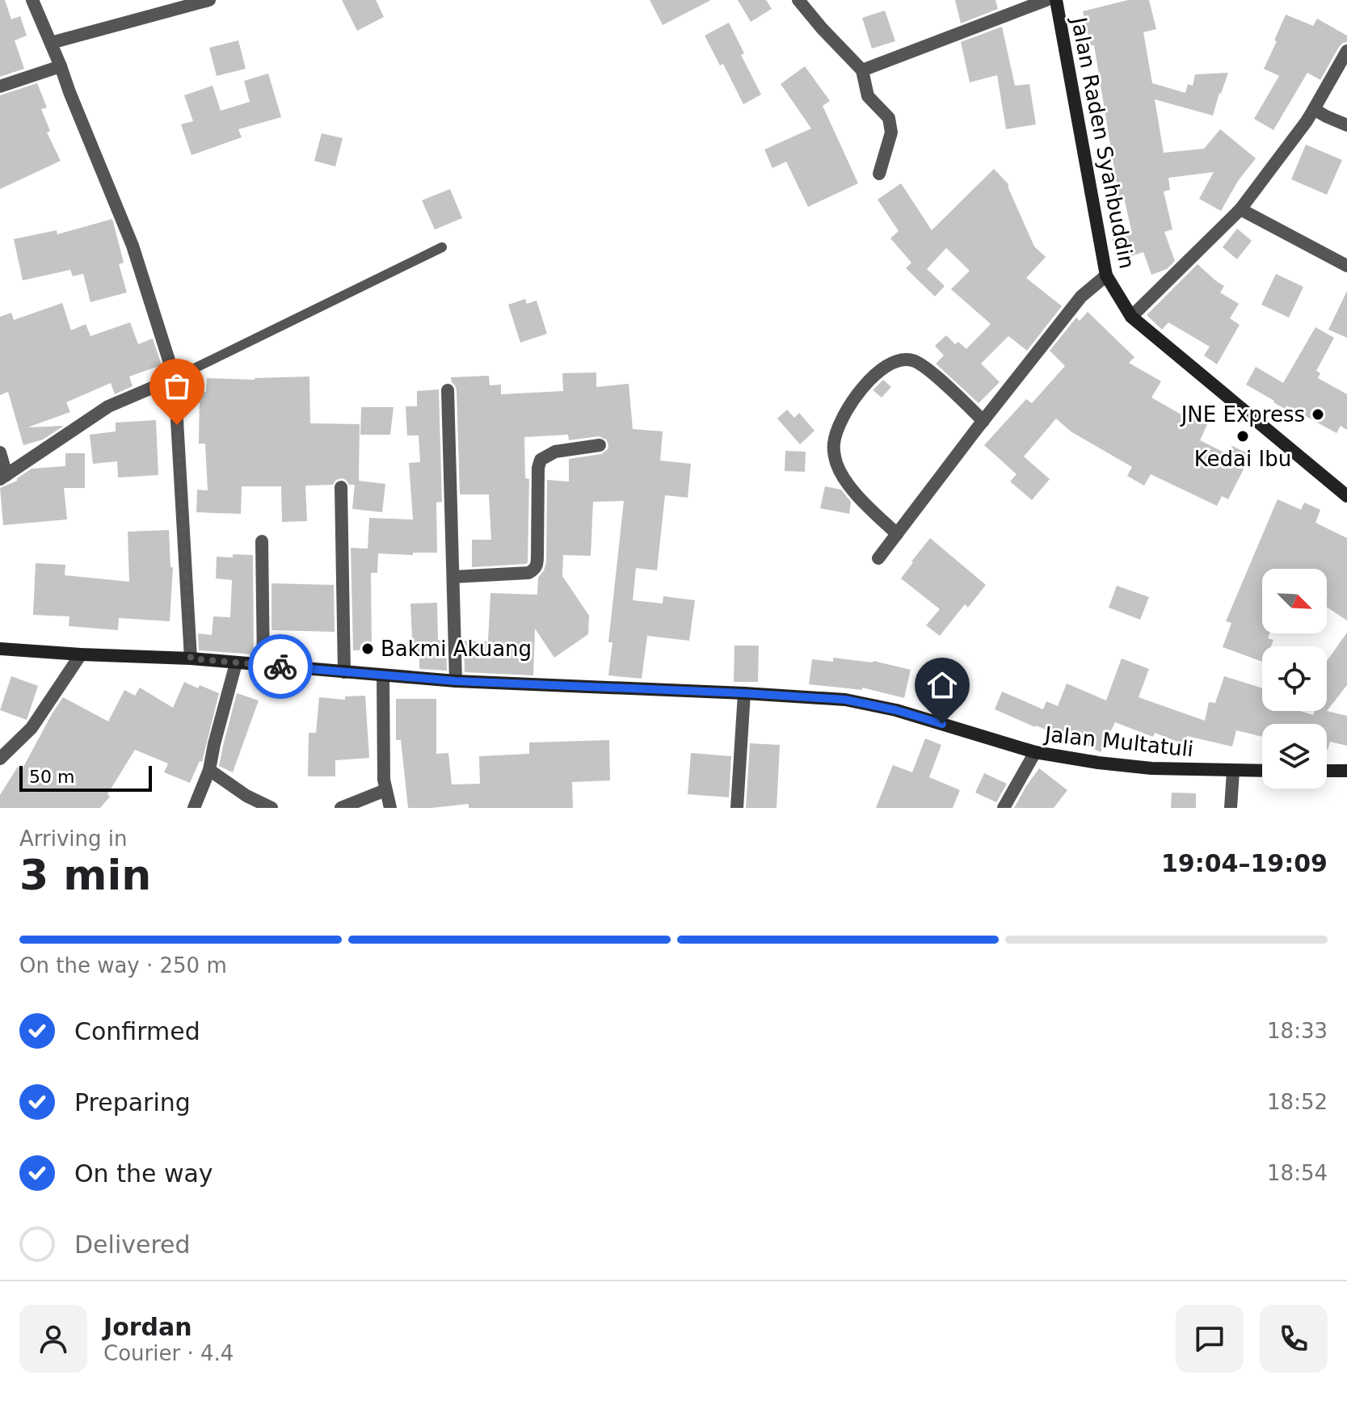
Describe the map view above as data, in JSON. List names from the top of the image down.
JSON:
{
  "streets": {
    "main road": ["Jalan Raden Syahbuddin", "Jalan Multatuli"]
  },
  "places": ["JNE Express", "Kedai Ibu", "Bakmi Akuang"],
  "scale_bar": "50 m",
  "north": "bottom right",
  "page": {
    "scale": "50 m",
    "heading": ["3 min", "Arriving in", "19:04–19:09"],
    "panel": ["Jordan", "Courier · 4.4"],
    "bar": "On the way · 250 m",
    "list": [
      ["Confirmed", "18:33"],
      ["Preparing", "18:52"],
      ["On the way", "18:54"],
      "Delivered"
    ]
  }
}
